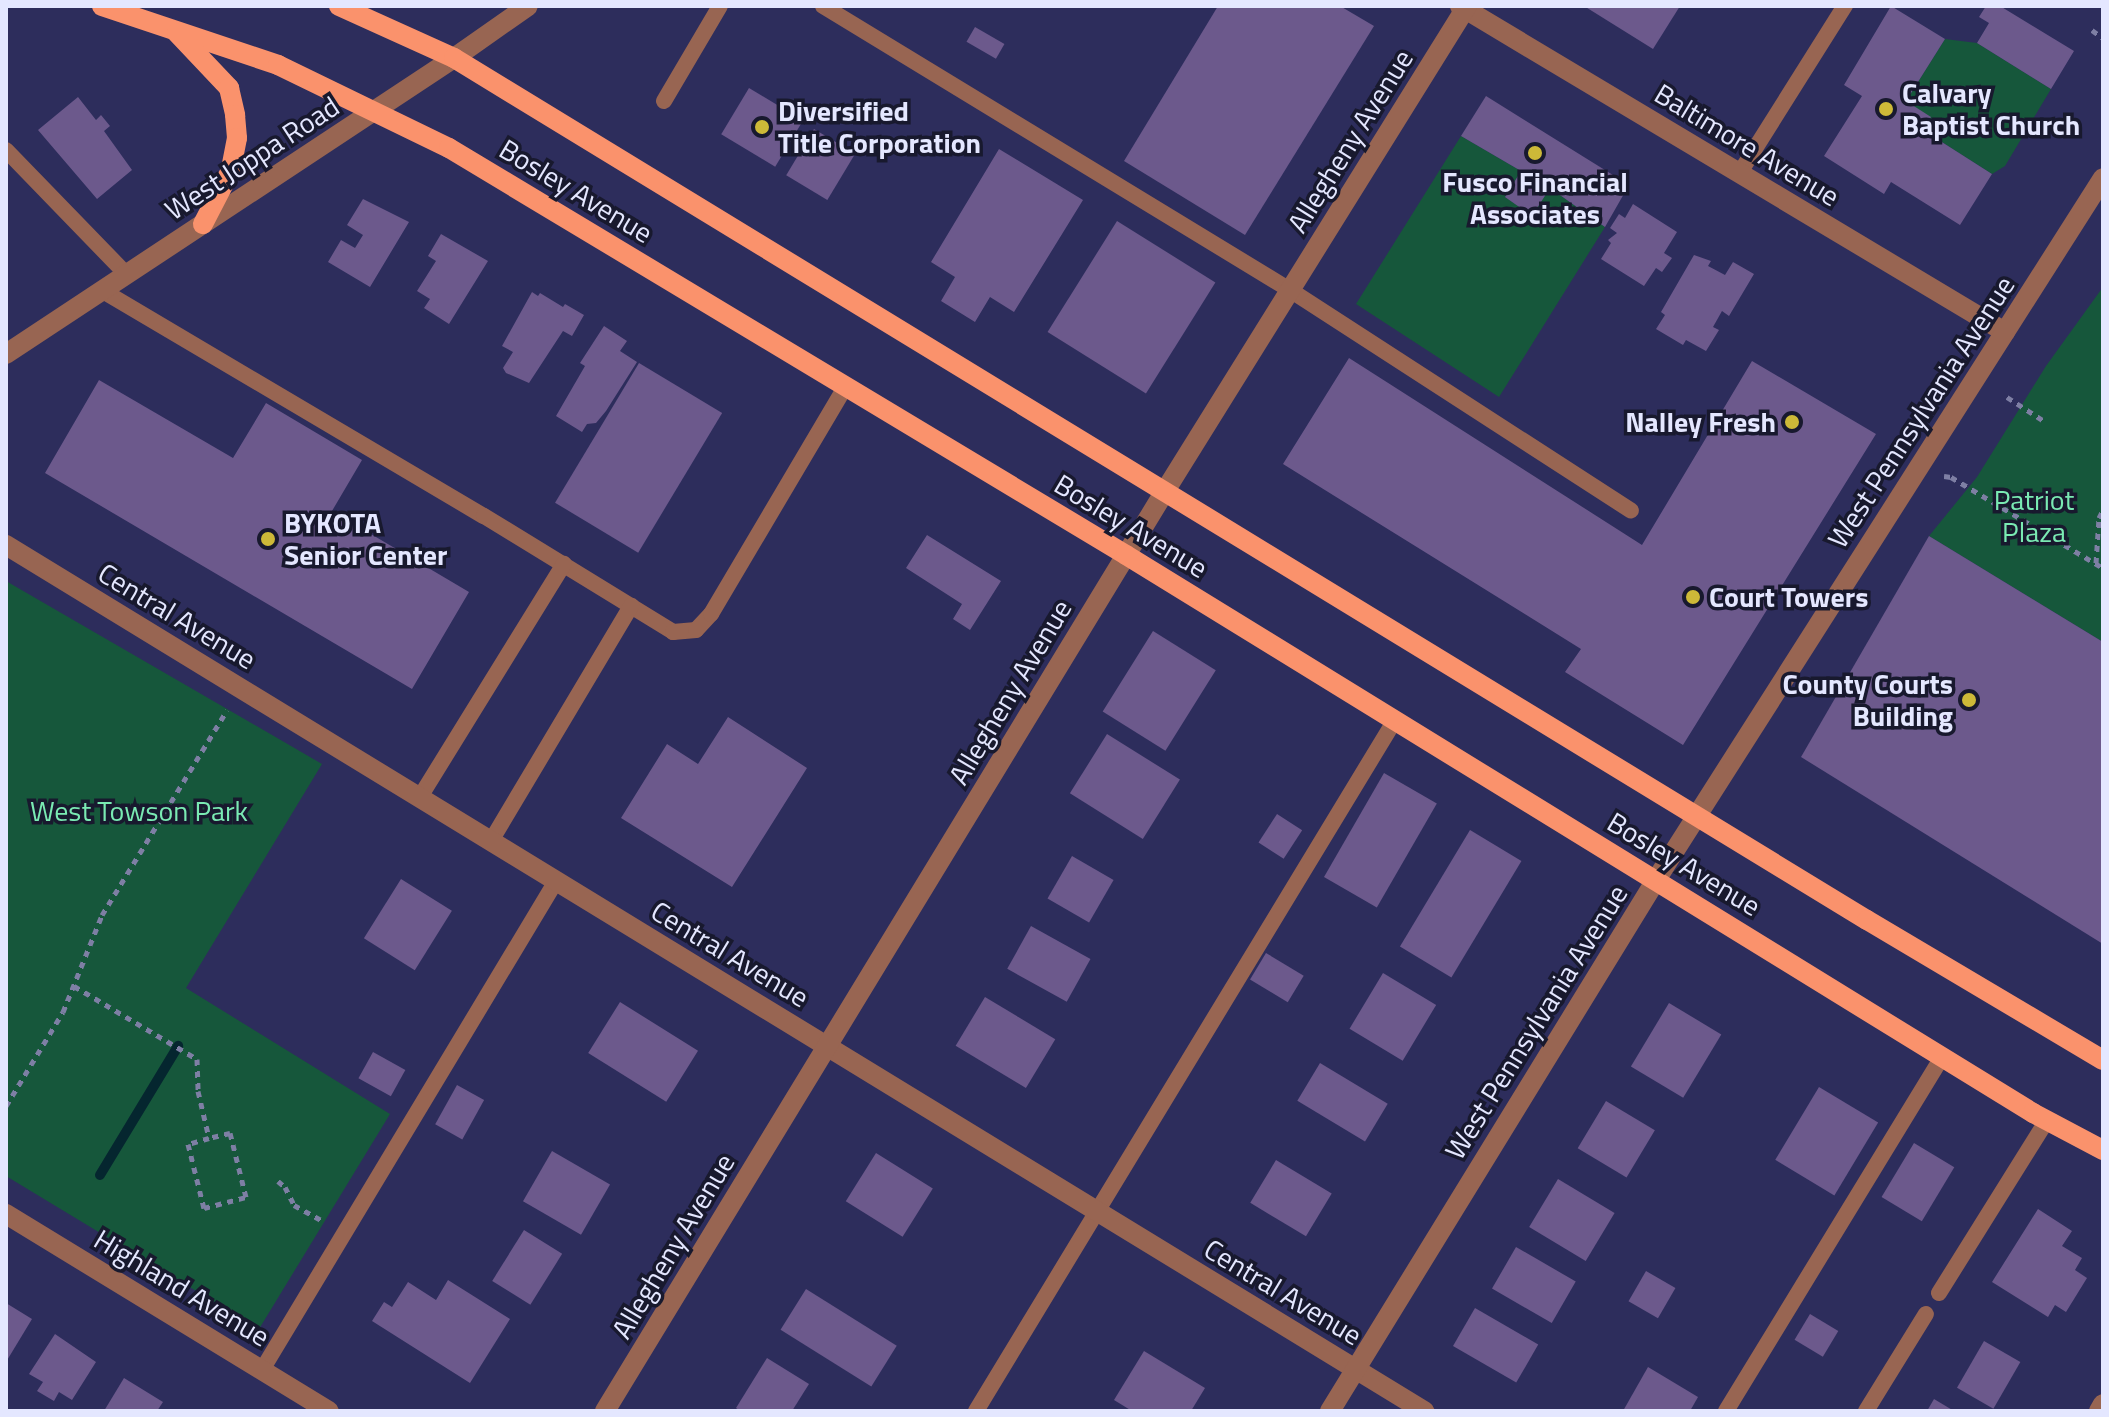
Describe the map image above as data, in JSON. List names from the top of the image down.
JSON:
{
  "streets": {
    "main road": ["Bosley Avenue"],
    "street": [
      "Allegheny Avenue",
      "Baltimore Avenue",
      "West Joppa Road",
      "West Pennsylvania Avenue",
      "Central Avenue",
      "Highland Avenue"
    ]
  },
  "crossings": [
    ["Allegheny Avenue", "Baltimore Avenue"],
    ["Allegheny Avenue", "Bosley Avenue"],
    ["Allegheny Avenue", "Central Avenue"],
    ["Baltimore Avenue", "West Pennsylvania Avenue"],
    ["West Joppa Road", "Bosley Avenue"],
    ["Bosley Avenue", "West Pennsylvania Avenue"],
    ["West Pennsylvania Avenue", "Central Avenue"]
  ],
  "parks": ["Patriot Plaza", "West Towson Park"],
  "places": [
    "Calvary Baptist Church",
    "Diversified Title Corporation",
    "Fusco Financial Associates",
    "Nalley Fresh",
    "BYKOTA Senior Center",
    "Court Towers",
    "County Courts Building"
  ]
}
